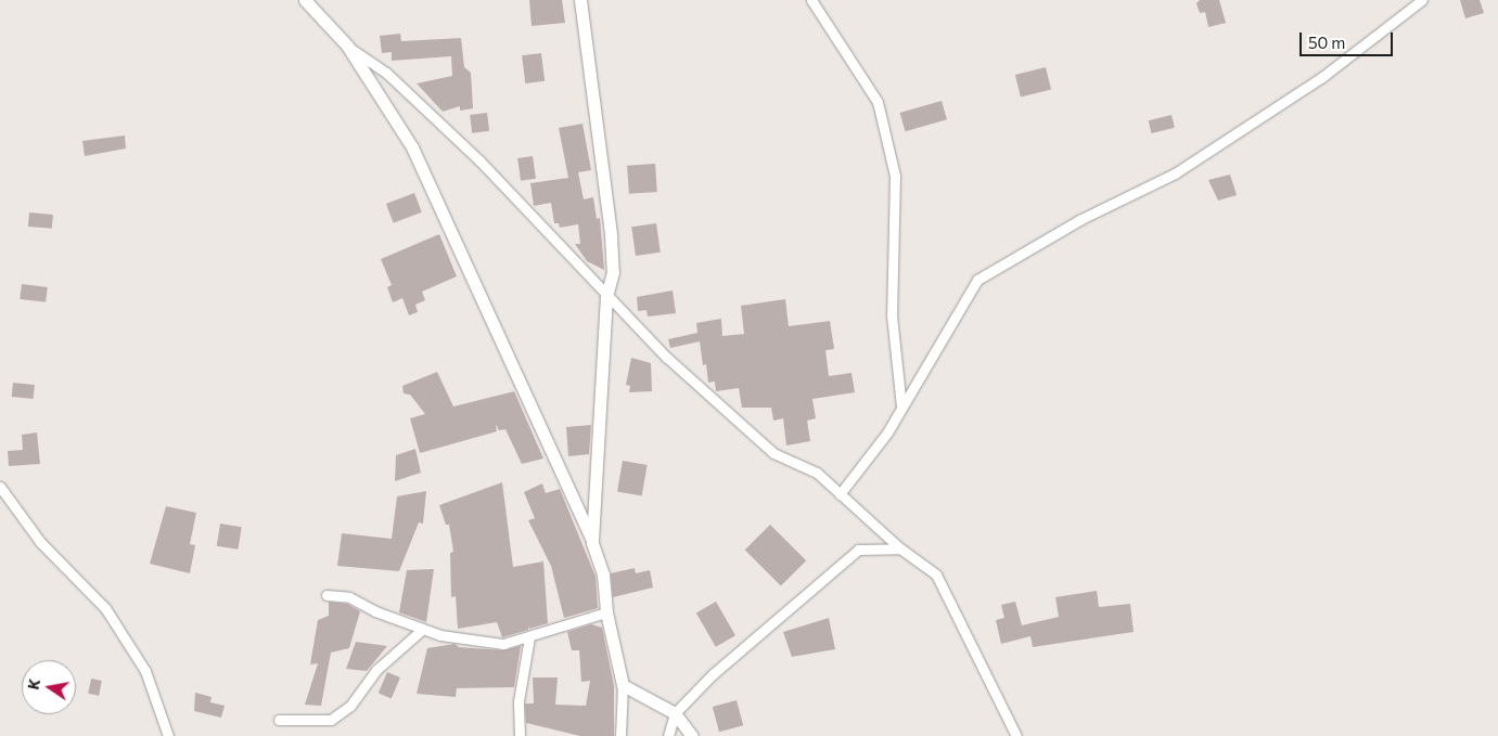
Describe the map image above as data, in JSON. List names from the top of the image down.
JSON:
{
  "scale_bar": "50 m",
  "north": "left"
}
